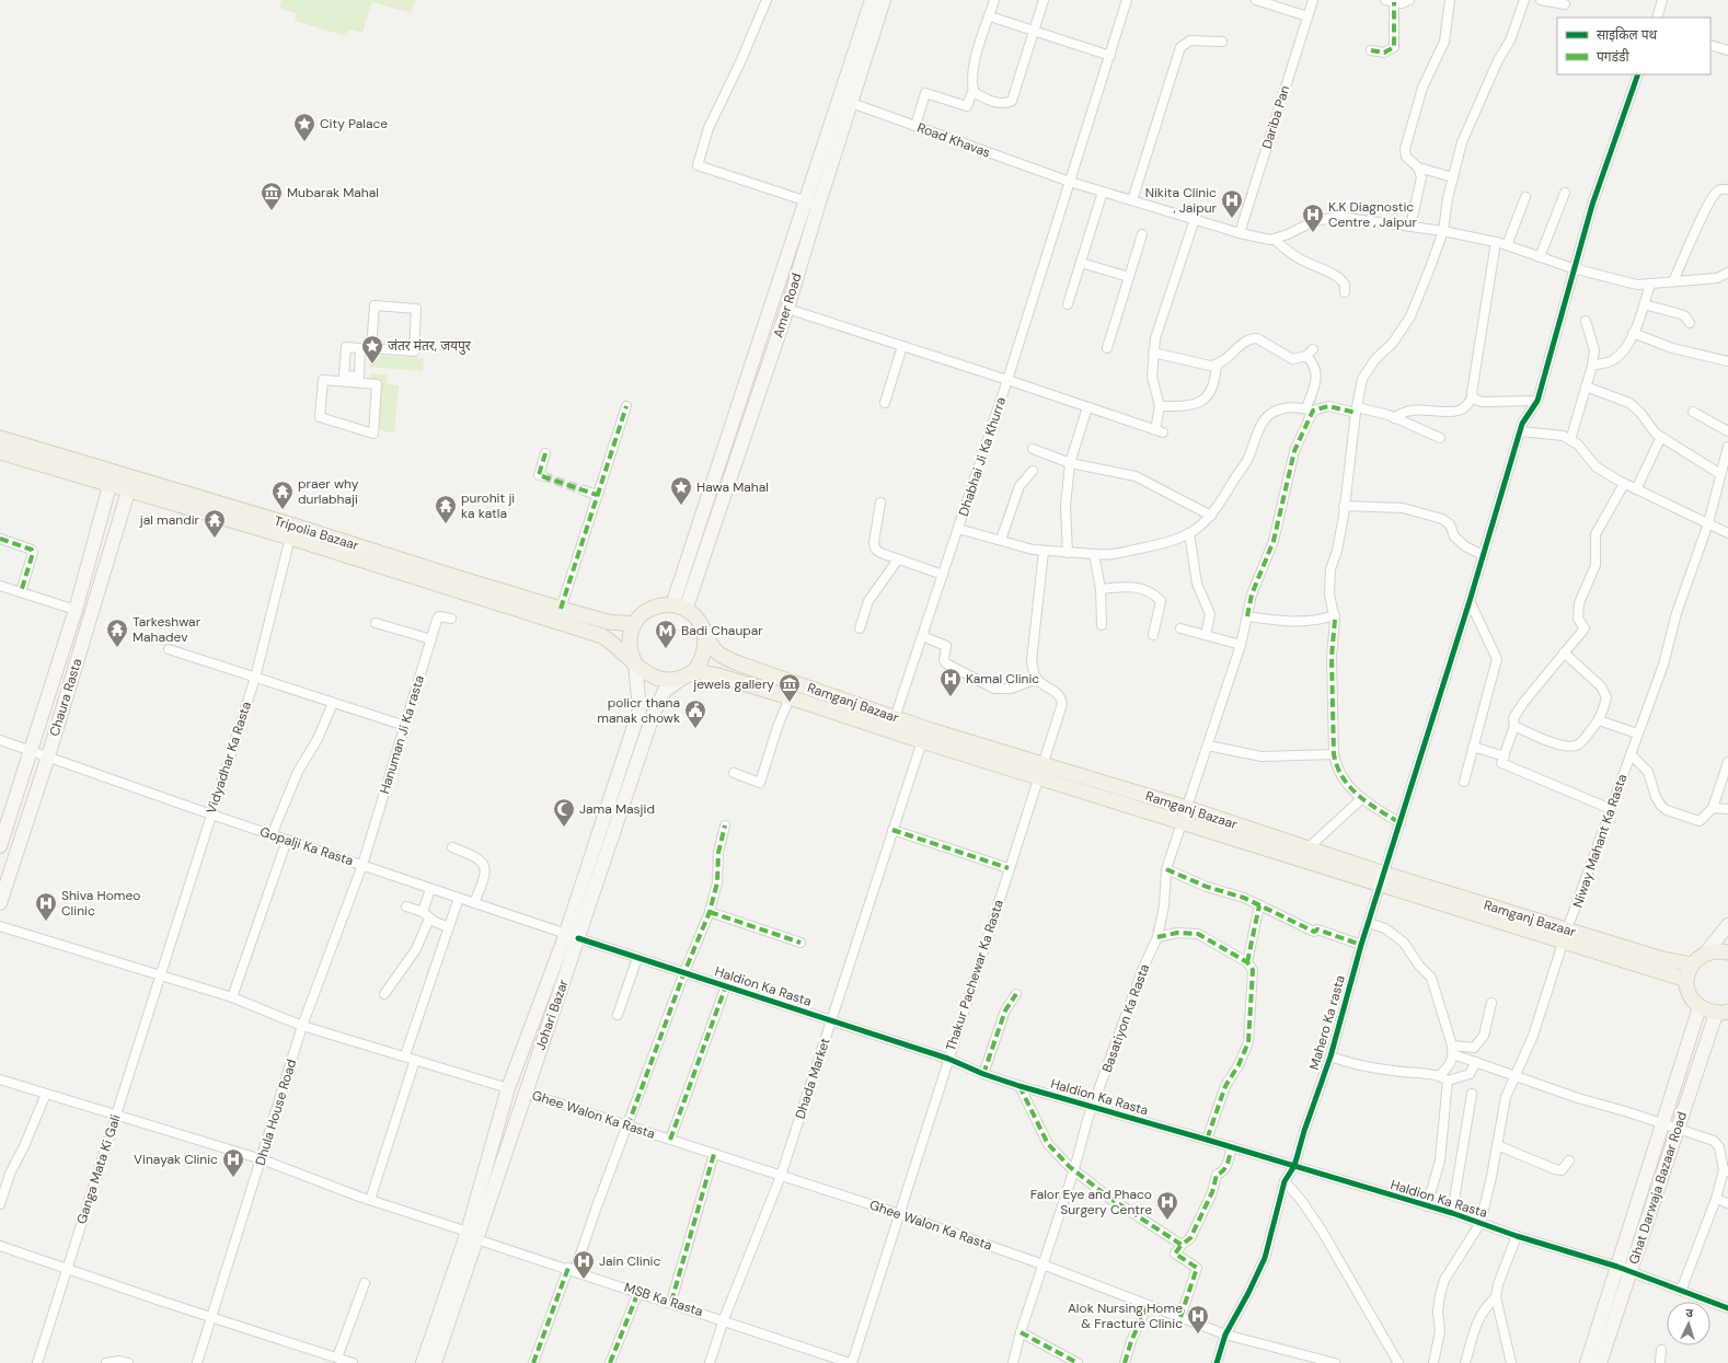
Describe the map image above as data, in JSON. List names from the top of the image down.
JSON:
{
  "streets": {
    "main road": ["Tripolia Bazaar", "Ramganj Bazaar"],
    "street": [
      "Dariba Pan",
      "Road Khavas",
      "Amer Road",
      "Dhabhai Ji Ka Khurra",
      "Chaura Rasta",
      "Hanuman Ji Ka rasta",
      "Vidyadhar Ka Rasta",
      "Niway Mahant Ka Rasta",
      "Gopalji Ka Rasta",
      "Thakur Pachewar Ka Rasta",
      "Haldion Ka Rasta",
      "Johari Bazar",
      "Basatiyon Ka Rasta",
      "Mahero Ka rasta",
      "Dhada Market",
      "Dhula House Road",
      "Ghee Walon Ka Rasta",
      "Ganga Mata Ki Gali",
      "Ghat Darwaja Bazaar Road",
      "MSB Ka Rasta"
    ]
  },
  "crossings": [
    ["Dariba Pan", "Road Khavas"],
    ["Road Khavas", "Amer Road"],
    ["Road Khavas", "Dhabhai Ji Ka Khurra"],
    ["Amer Road", "Tripolia Bazaar"],
    ["Amer Road", "Ramganj Bazaar"],
    ["Amer Road", "Johari Bazar"],
    ["Dhabhai Ji Ka Khurra", "Ramganj Bazaar"],
    ["Tripolia Bazaar", "Chaura Rasta"],
    ["Tripolia Bazaar", "Ramganj Bazaar"],
    ["Tripolia Bazaar", "Vidyadhar Ka Rasta"],
    ["Tripolia Bazaar", "Johari Bazar"],
    ["Chaura Rasta", "Gopalji Ka Rasta"],
    ["Ramganj Bazaar", "Niway Mahant Ka Rasta"],
    ["Ramganj Bazaar", "Thakur Pachewar Ka Rasta"],
    ["Ramganj Bazaar", "Johari Bazar"],
    ["Ramganj Bazaar", "Basatiyon Ka Rasta"],
    ["Ramganj Bazaar", "Mahero Ka rasta"],
    ["Ramganj Bazaar", "Dhada Market"],
    ["Hanuman Ji Ka rasta", "Gopalji Ka Rasta"],
    ["Hanuman Ji Ka rasta", "Dhula House Road"],
    ["Vidyadhar Ka Rasta", "Gopalji Ka Rasta"],
    ["Vidyadhar Ka Rasta", "Ganga Mata Ki Gali"],
    ["Niway Mahant Ka Rasta", "Haldion Ka Rasta"],
    ["Gopalji Ka Rasta", "Haldion Ka Rasta"],
    ["Gopalji Ka Rasta", "Johari Bazar"],
    ["Gopalji Ka Rasta", "Dhula House Road"],
    ["Thakur Pachewar Ka Rasta", "Haldion Ka Rasta"],
    ["Thakur Pachewar Ka Rasta", "Ghee Walon Ka Rasta"],
    ["Thakur Pachewar Ka Rasta", "MSB Ka Rasta"],
    ["Haldion Ka Rasta", "Johari Bazar"],
    ["Haldion Ka Rasta", "Basatiyon Ka Rasta"],
    ["Haldion Ka Rasta", "Mahero Ka rasta"],
    ["Haldion Ka Rasta", "Dhada Market"],
    ["Haldion Ka Rasta", "Ghat Darwaja Bazaar Road"],
    ["Johari Bazar", "Ghee Walon Ka Rasta"],
    ["Johari Bazar", "MSB Ka Rasta"],
    ["Basatiyon Ka Rasta", "Ghee Walon Ka Rasta"],
    ["Dhada Market", "Ghee Walon Ka Rasta"],
    ["Dhada Market", "MSB Ka Rasta"],
    ["Dhula House Road", "MSB Ka Rasta"],
    ["Ganga Mata Ki Gali", "MSB Ka Rasta"]
  ],
  "places": {
    "place": ["City Palace", "जंतर मंतर, जयपुर", "Hawa Mahal"],
    "museum": ["Mubarak Mahal", "jewels gallery"],
    "hospital": [
      "Nikita Clinic , Jaipur",
      "K.K Diagnostic Centre , Jaipur",
      "Kamal Clinic",
      "Shiva Homeo Clinic",
      "Vinayak Clinic",
      "Falor Eye and Phaco Surgery Centre",
      "Jain Clinic",
      "Alok Nursing Home & Fracture Clinic"
    ],
    "temple": [
      "praer why durlabhaji",
      "purohit ji ka katla",
      "jal mandir",
      "Tarkeshwar Mahadev"
    ],
    "metro station": ["Badi Chaupar"],
    "public building": ["policr thana manak chowk"],
    "mosque": ["Jama Masjid"]
  },
  "legend": ["साइकिल पथ", "पगडंडी"],
  "north": "top"
}
